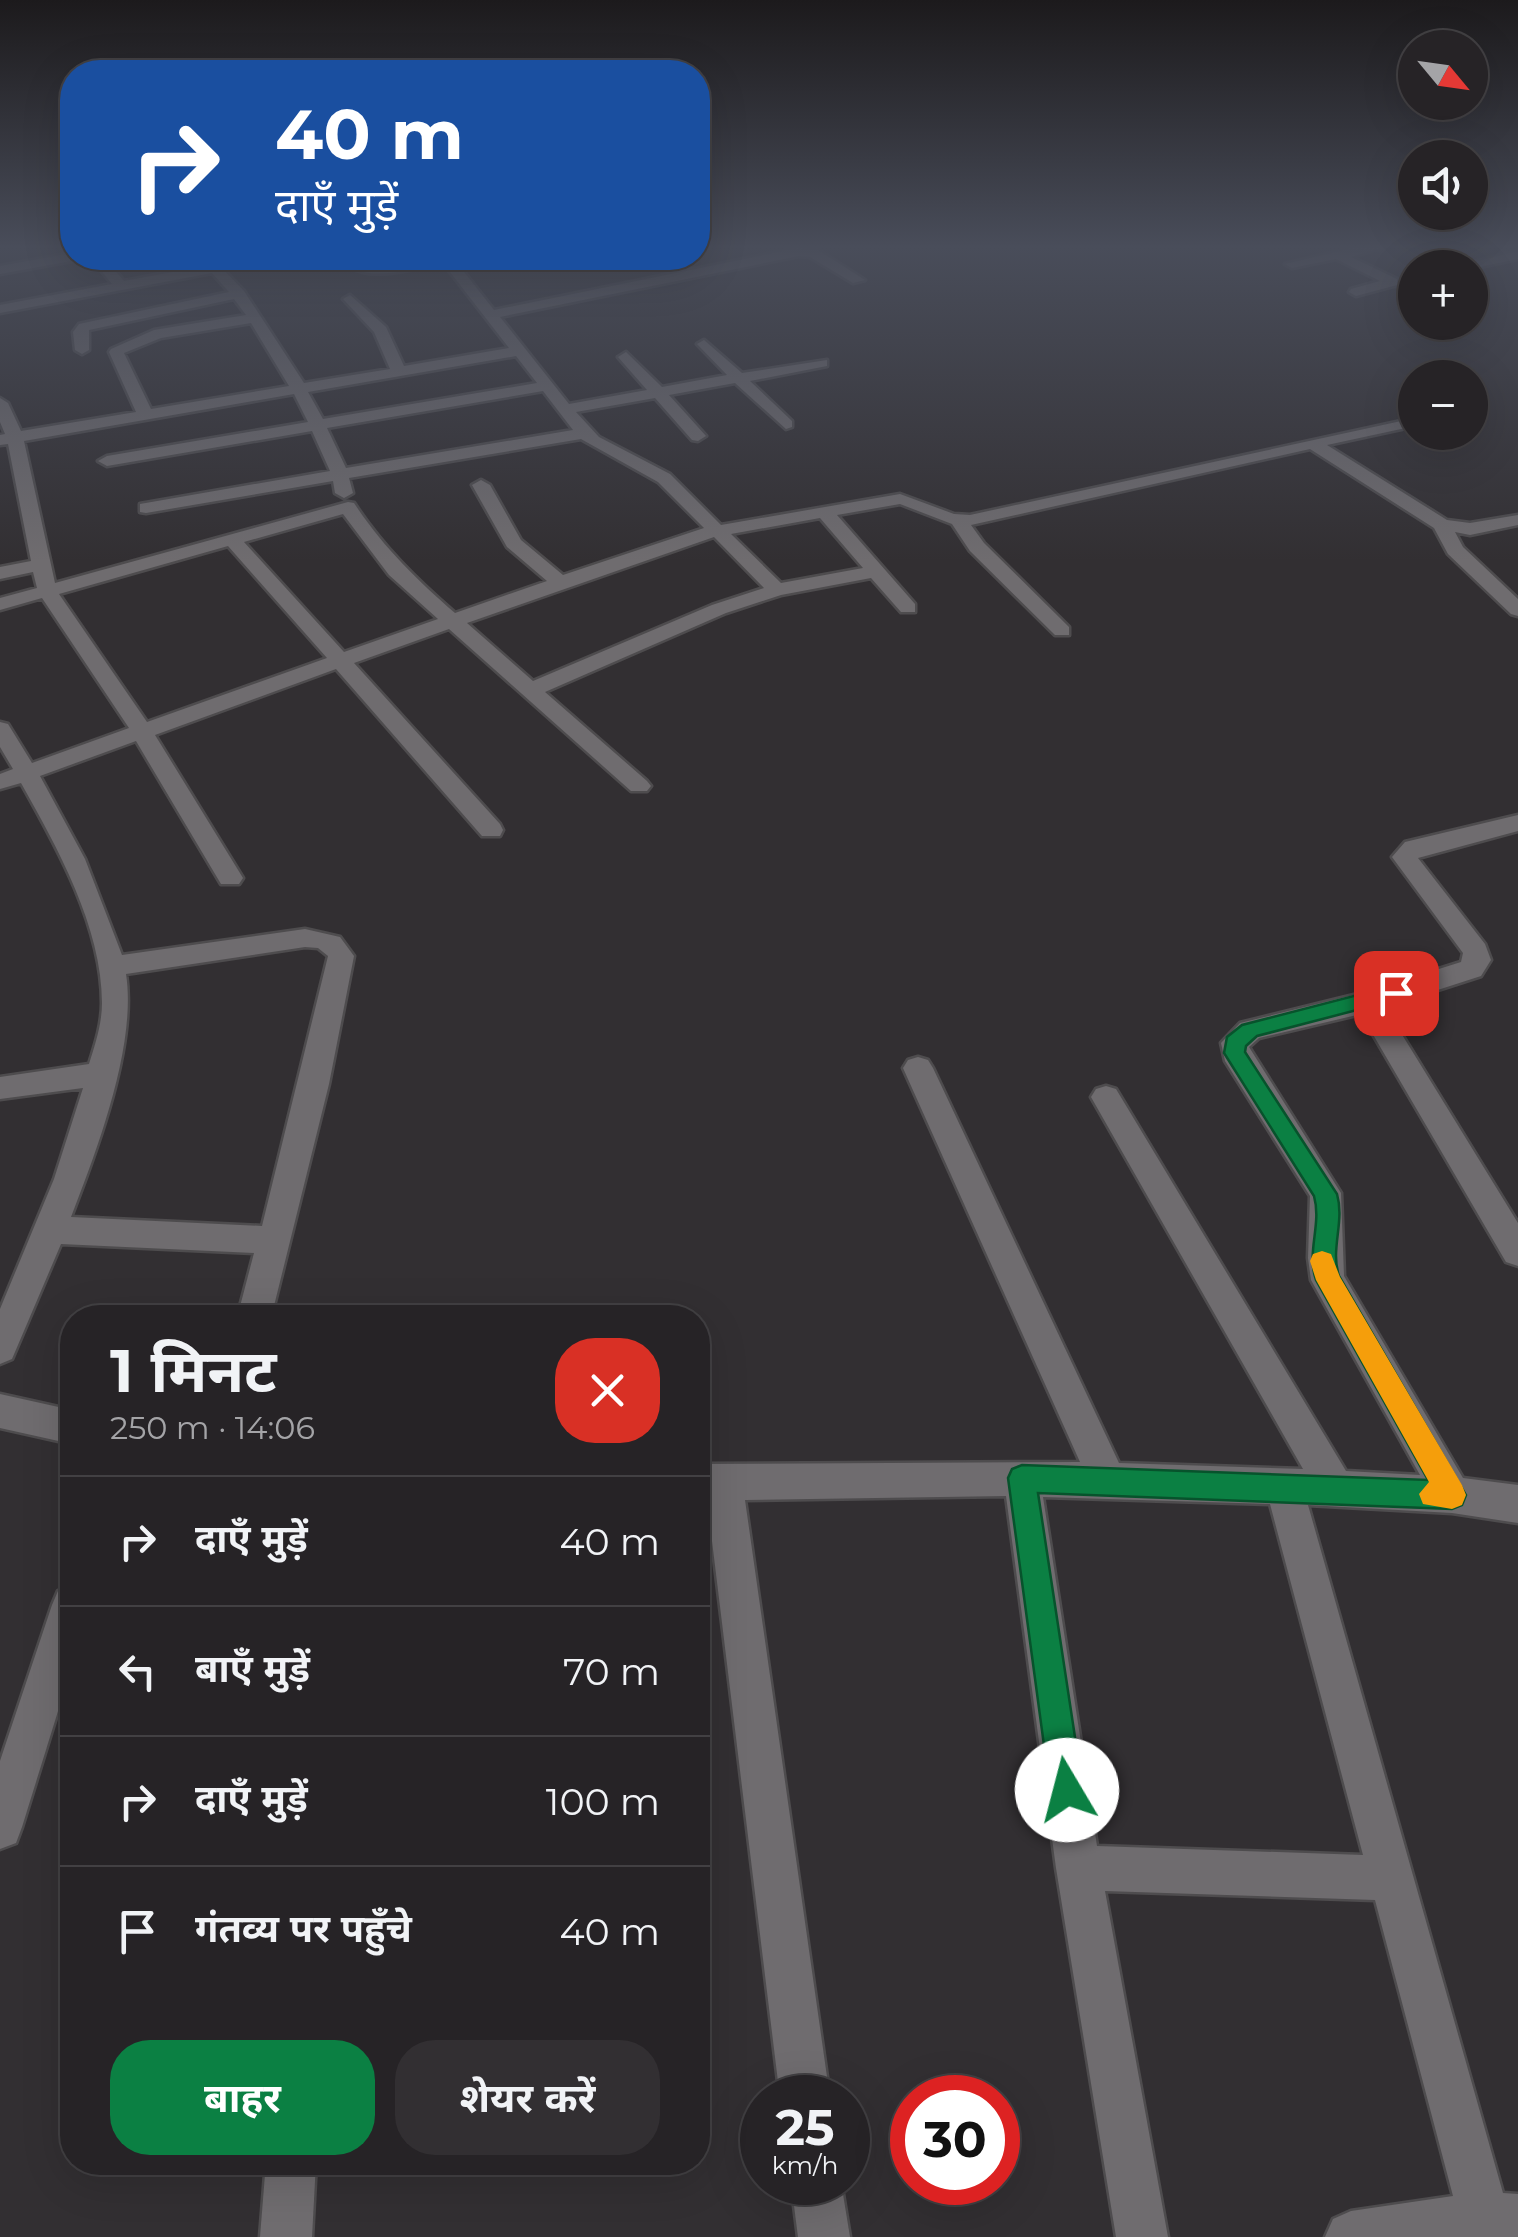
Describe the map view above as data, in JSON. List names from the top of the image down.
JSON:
{
  "north": "bottom right",
  "page": {
    "map_buttons": ["+", "−"],
    "turn": ["40 m", "दाएँ मुड़ें"],
    "heading": ["1 मिनट", "250 m · 14:06"],
    "list": [
      {
        "name": "दाएँ मुड़ें",
        "value": "40 m"
      },
      {
        "name": "बाएँ मुड़ें",
        "value": "70 m"
      },
      {
        "name": "दाएँ मुड़ें",
        "value": "100 m"
      },
      {
        "name": "गंतव्य पर पहुँचे",
        "value": "40 m"
      }
    ],
    "buttons": ["बाहर", "शेयर करें"],
    "speed": "25 km/h",
    "limit": "30"
  }
}
